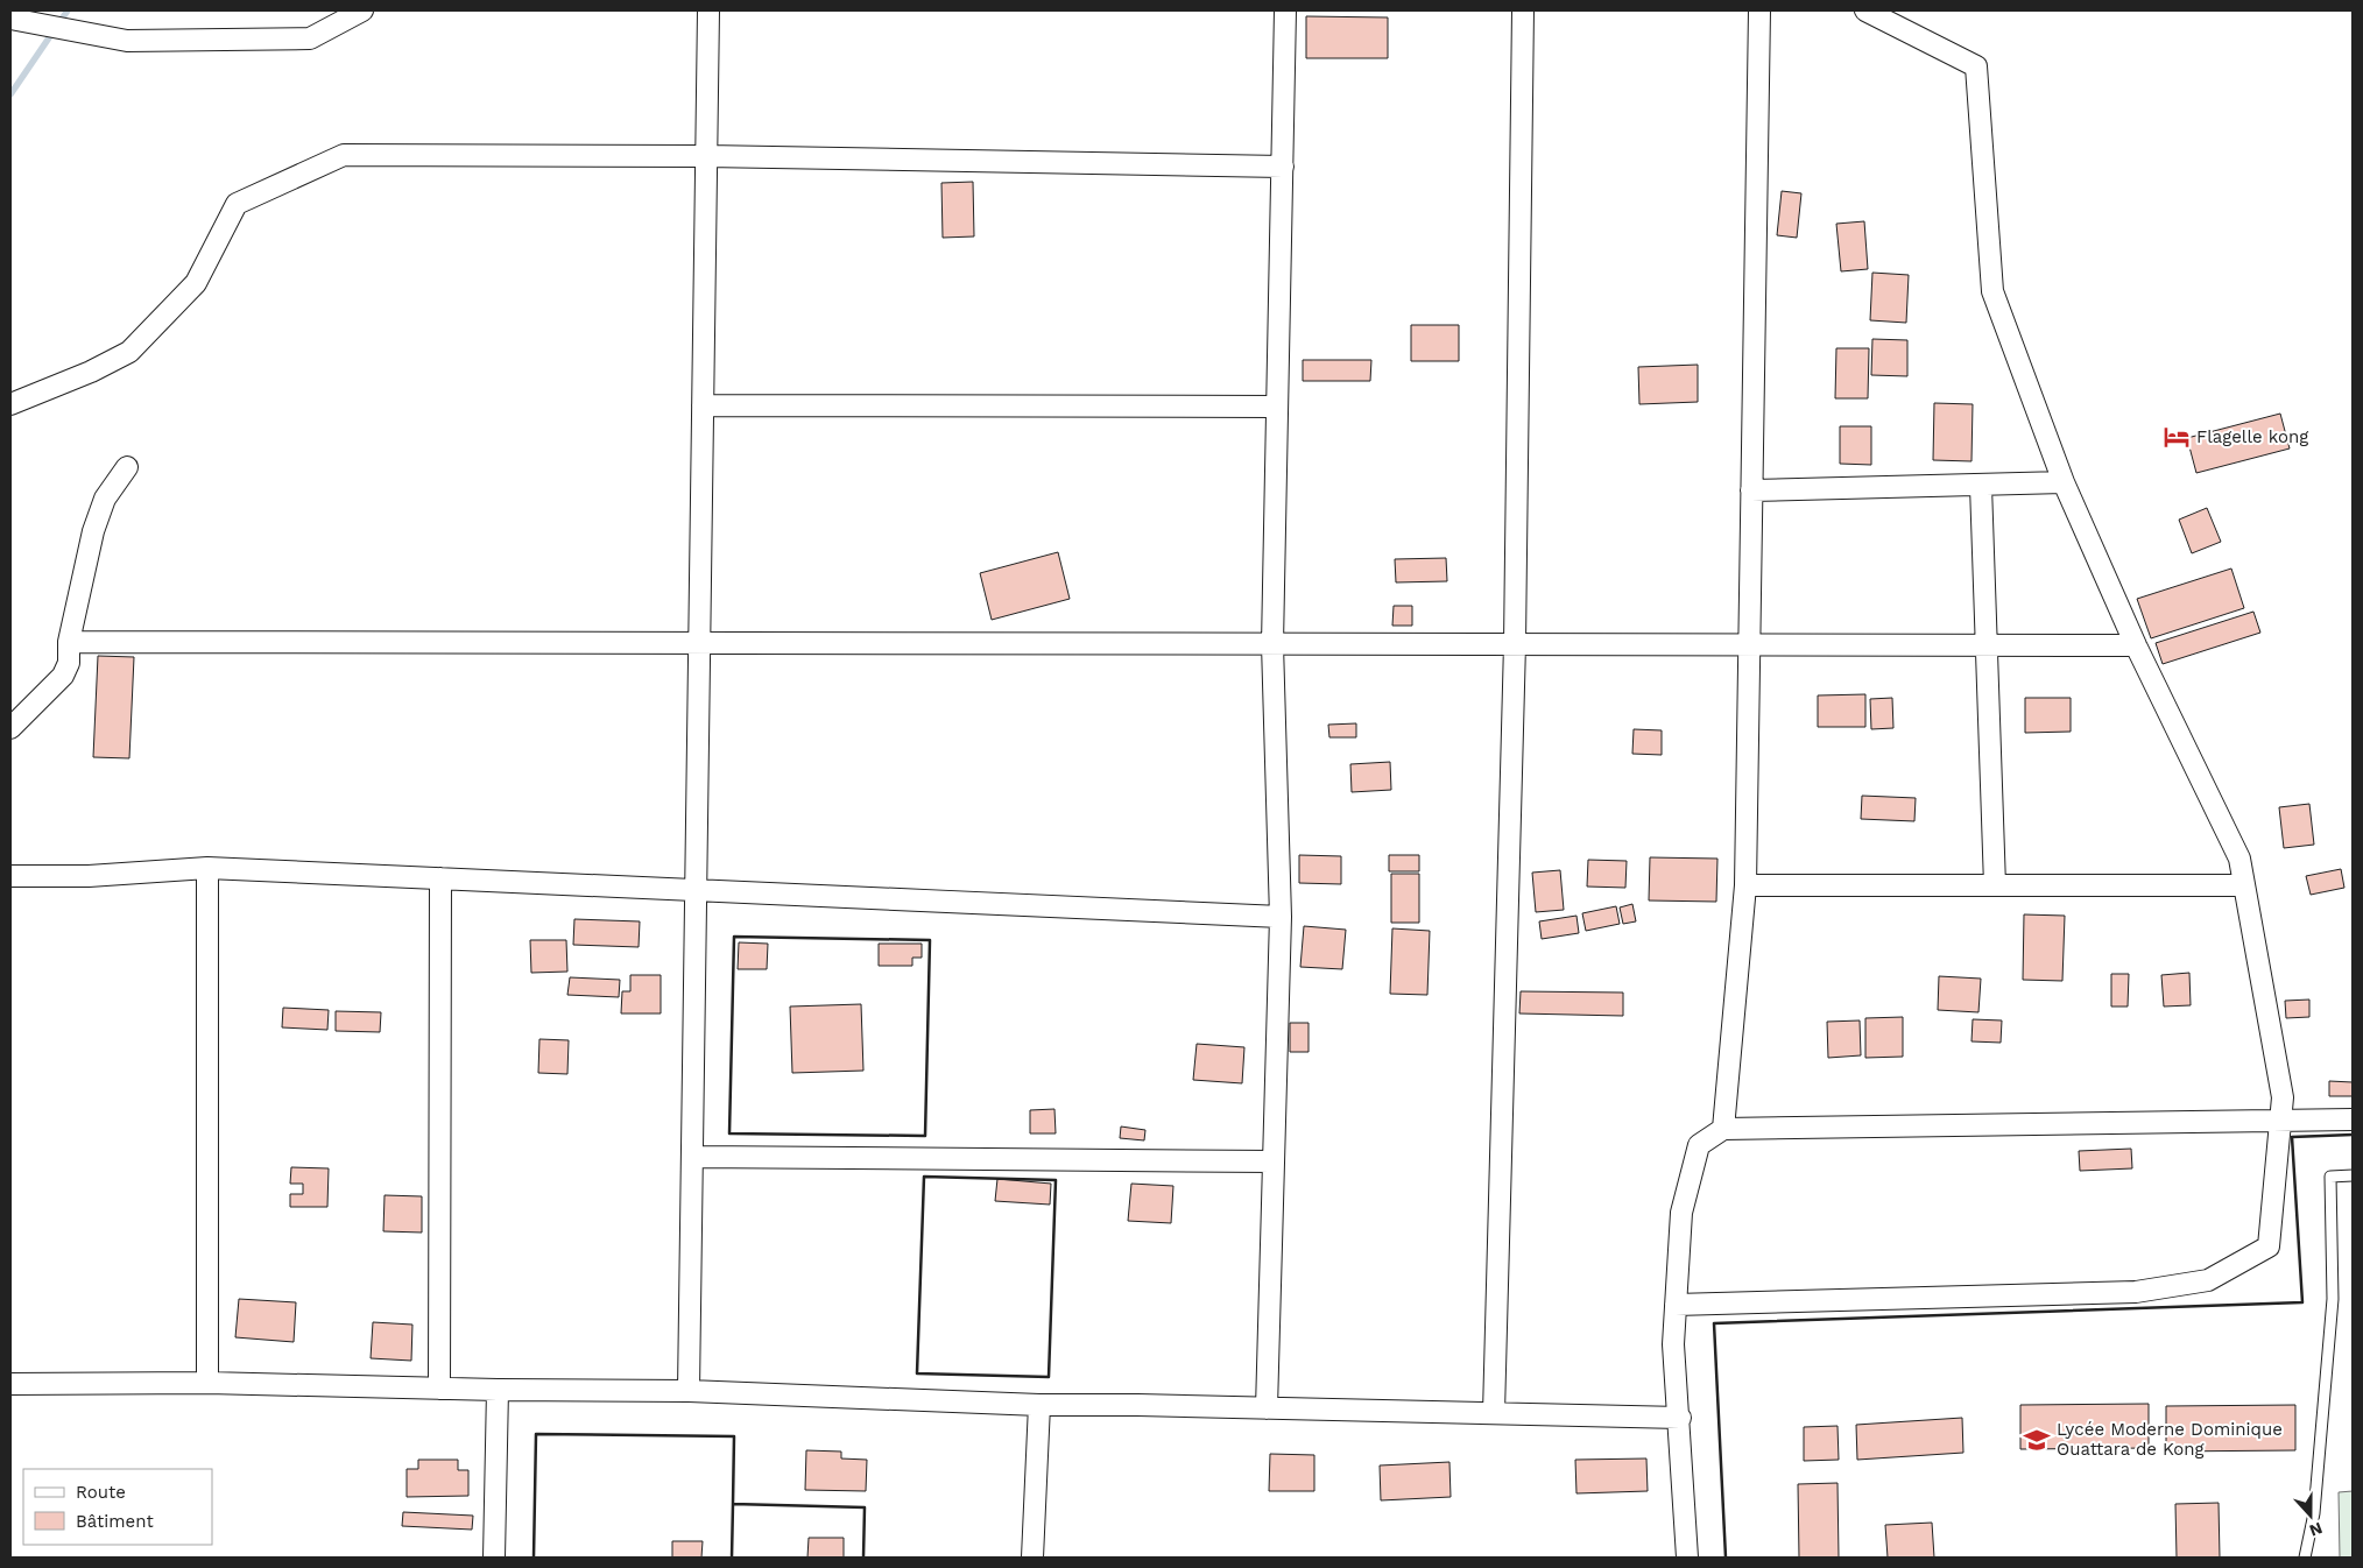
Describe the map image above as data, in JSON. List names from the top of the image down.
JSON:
{
  "places": {
    "hotel": ["Flagelle kong"],
    "school or university": ["Lycée Moderne Dominique Ouattara de Kong"]
  },
  "legend": ["Route", "Bâtiment"],
  "north": "bottom"
}
